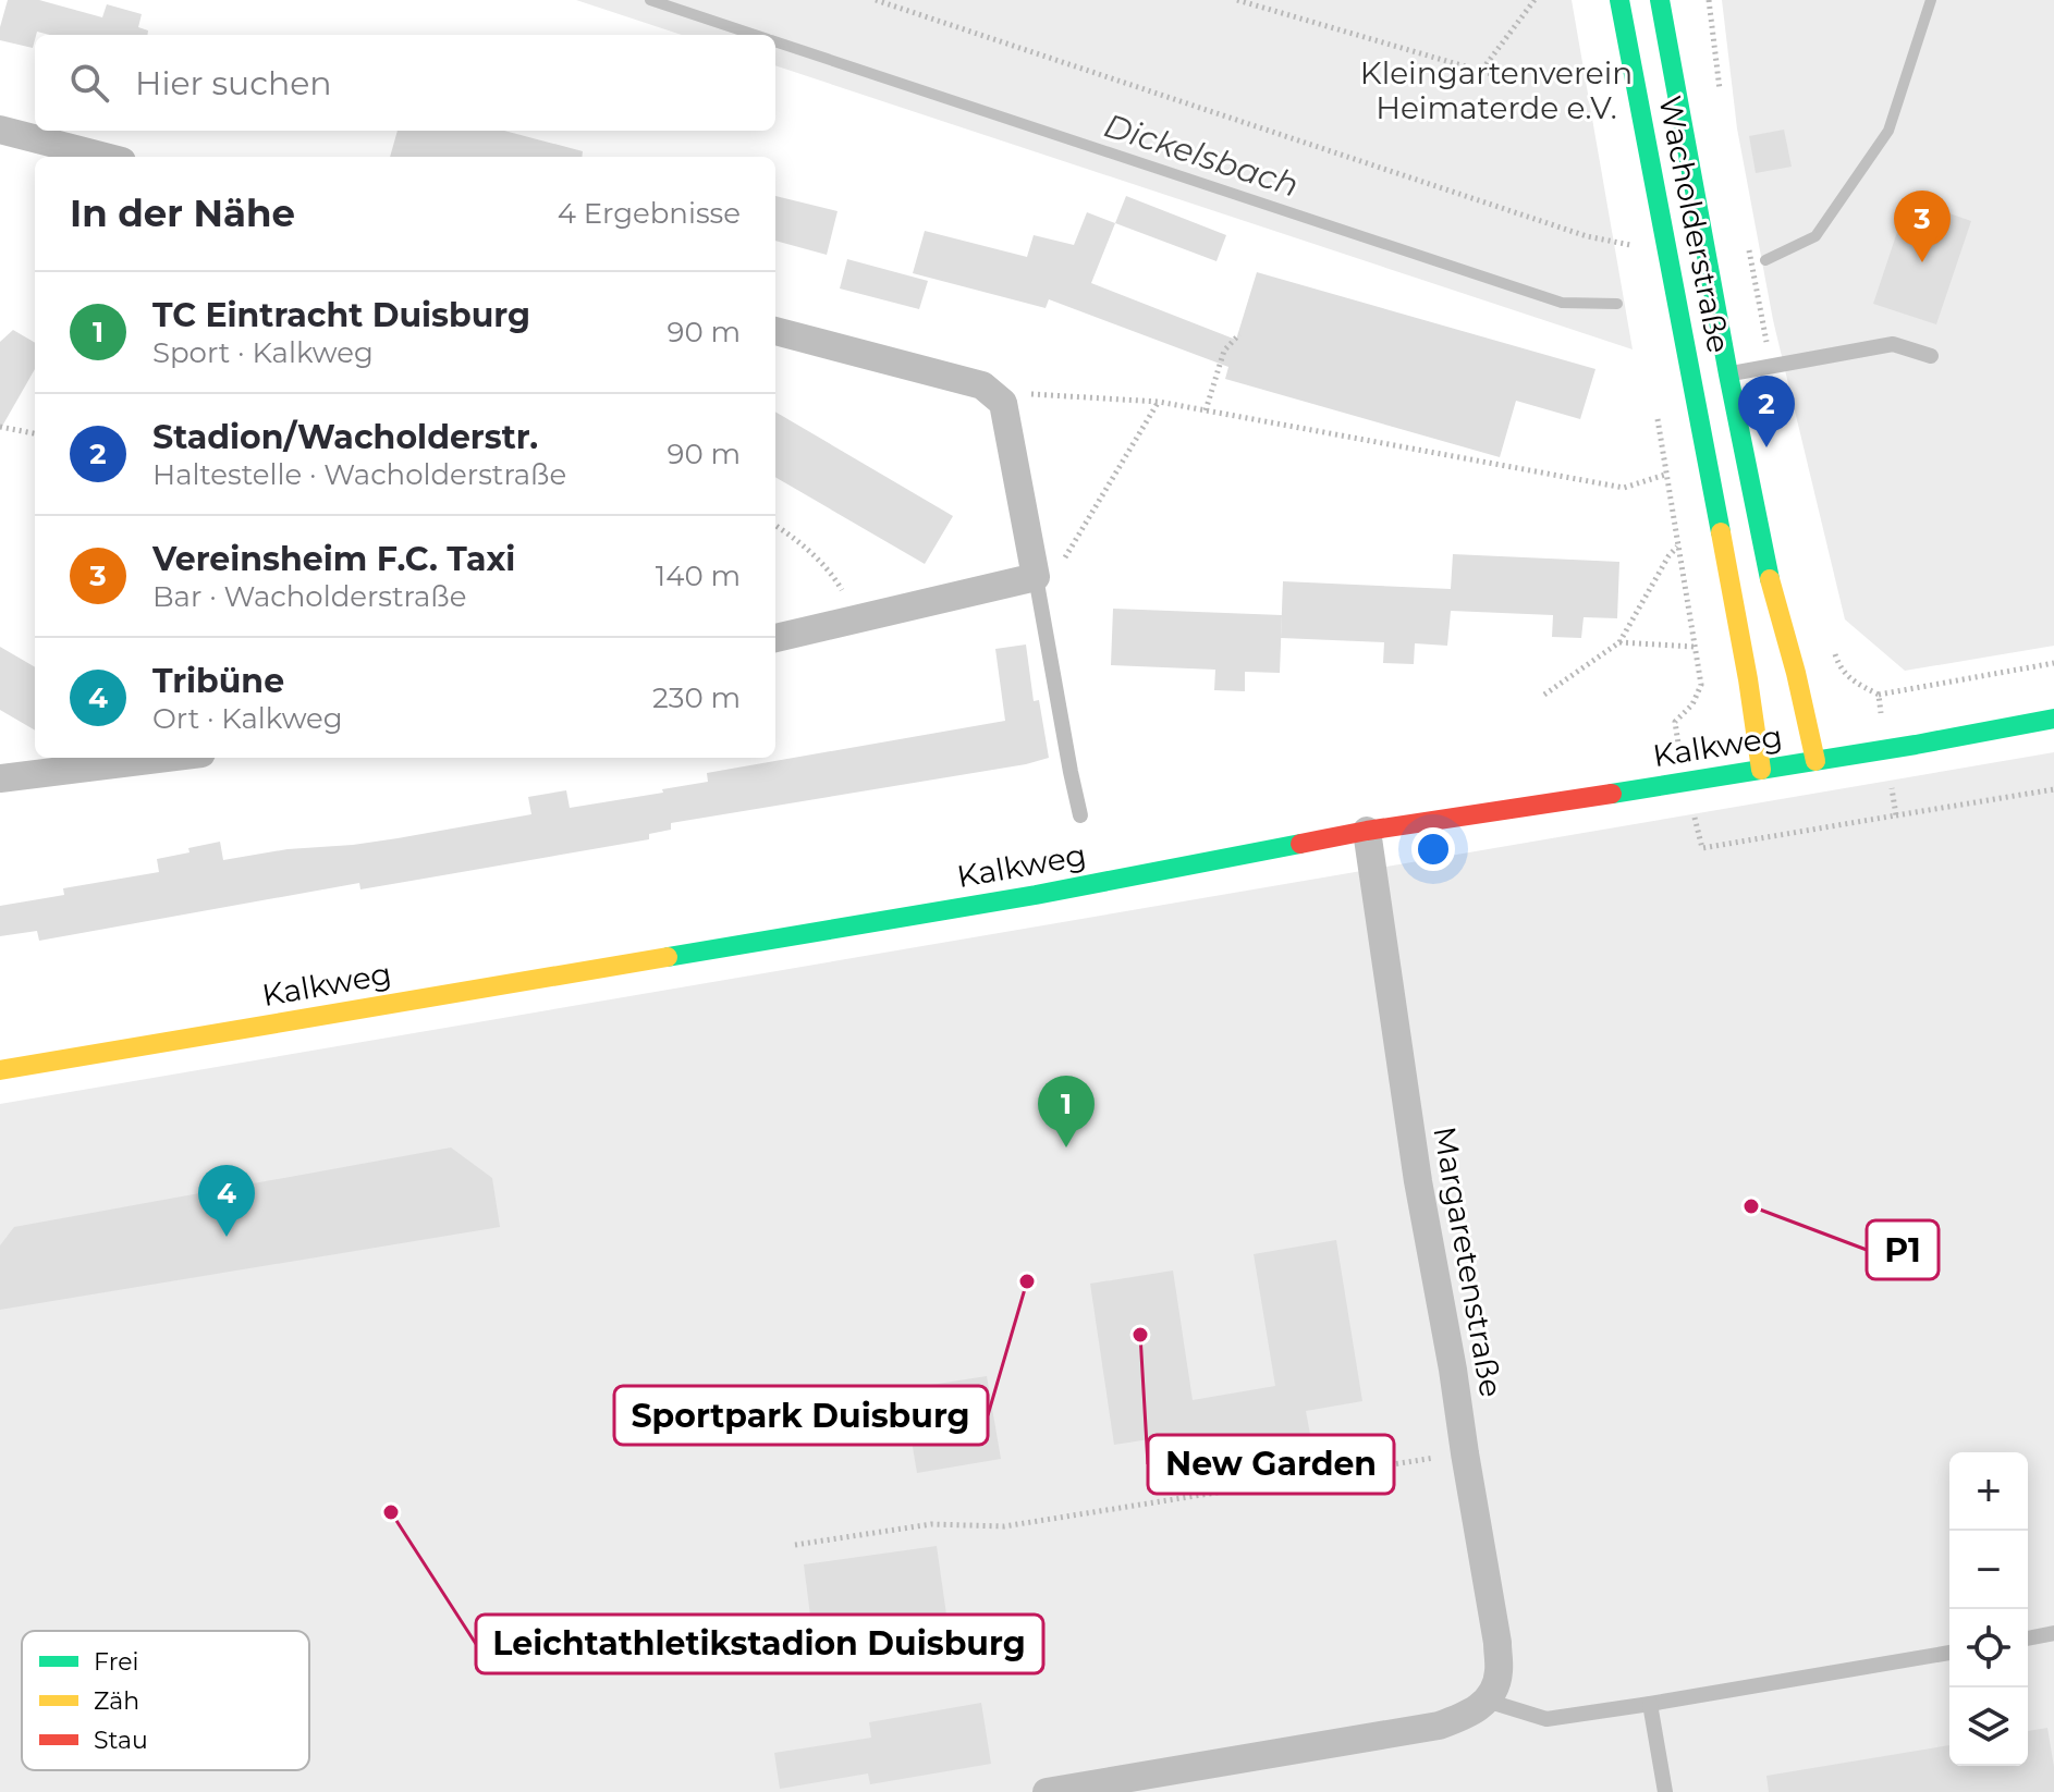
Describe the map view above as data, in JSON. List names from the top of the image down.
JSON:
{
  "streets": {
    "street": ["Wacholderstraße", "Kalkweg", "Margaretenstraße"]
  },
  "crossings": [
    ["Wacholderstraße", "Kalkweg"],
    ["Kalkweg", "Margaretenstraße"]
  ],
  "water": ["Dickelsbach"],
  "parks": ["Kleingartenverein Heimaterde e.V."],
  "places": [
    "P1",
    "Sportpark Duisburg",
    "New Garden",
    "Leichtathletikstadion Duisburg"
  ],
  "legend": ["Frei", "Zäh", "Stau"],
  "page": {
    "search": "Hier suchen",
    "heading": ["In der Nähe", "4 Ergebnisse"],
    "pins": [
      "3",
      "2",
      "1",
      "4"
    ],
    "list": [
      {
        "mark": "1",
        "name": "TC Eintracht Duisburg",
        "note": "Sport · Kalkweg",
        "value": "90 m"
      },
      {
        "mark": "2",
        "name": "Stadion/Wacholderstr.",
        "note": "Haltestelle · Wacholderstraße",
        "value": "90 m"
      },
      {
        "mark": "3",
        "name": "Vereinsheim F.C. Taxi",
        "note": "Bar · Wacholderstraße",
        "value": "140 m"
      },
      {
        "mark": "4",
        "name": "Tribüne",
        "note": "Ort · Kalkweg",
        "value": "230 m"
      }
    ],
    "map_buttons": ["+", "−"]
  }
}
